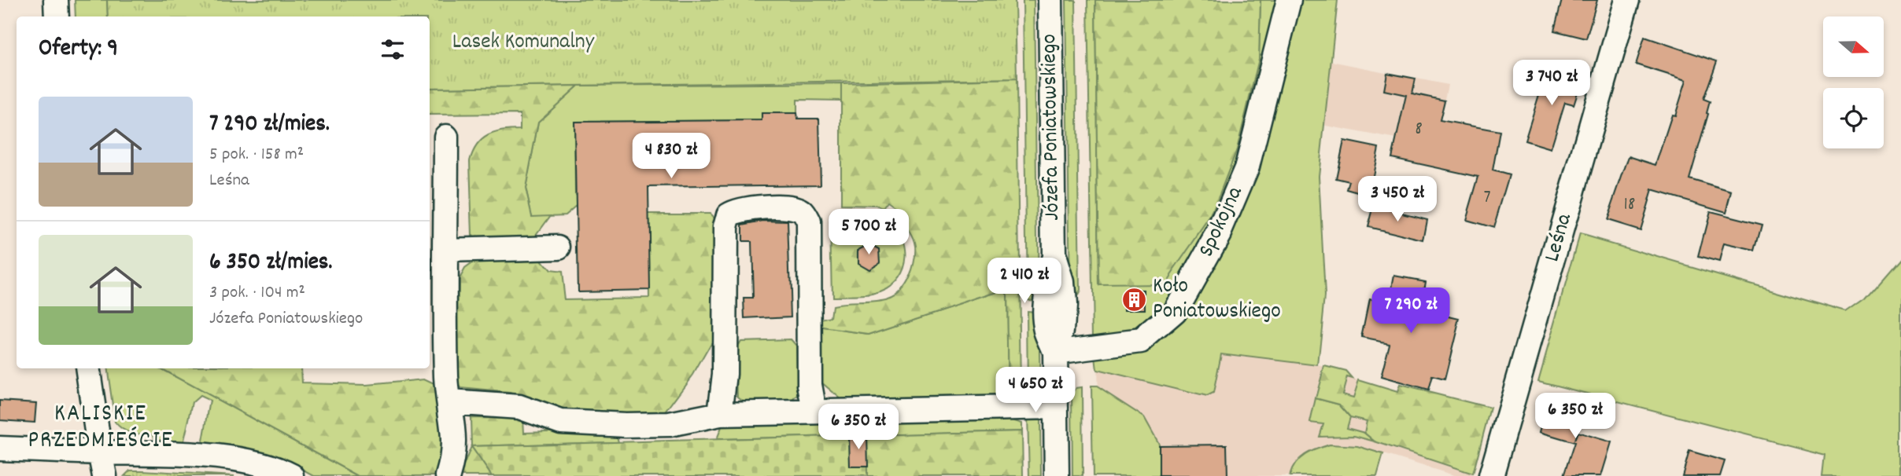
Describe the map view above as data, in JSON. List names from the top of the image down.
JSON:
{
  "streets": {
    "street": ["Józefa Poniatowskiego", "Spokojna", "Leśna"]
  },
  "crossings": [
    ["Józefa Poniatowskiego", "Spokojna"]
  ],
  "districts": ["KALISKIE PRZEDMIEŚCIE"],
  "parks": ["Lasek Komunalny"],
  "places": {
    "building": ["Koło Poniatowskiego"]
  },
  "house_numbers": ["8", "7", "18"],
  "north": "right",
  "page": {
    "heading": "Oferty: 9",
    "price": [
      "3 740 zł",
      "4 830 zł",
      "3 450 zł",
      "5 700 zł",
      "2 410 zł",
      "7 290 zł",
      "4 650 zł",
      "6 350 zł",
      "6 350 zł"
    ],
    "list": [
      {
        "name": "7 290 zł/mies.",
        "note": "5 pok. · 158 m² · Leśna"
      },
      {
        "name": "6 350 zł/mies.",
        "note": "3 pok. · 104 m² · Józefa Poniatowskiego"
      }
    ]
  }
}
